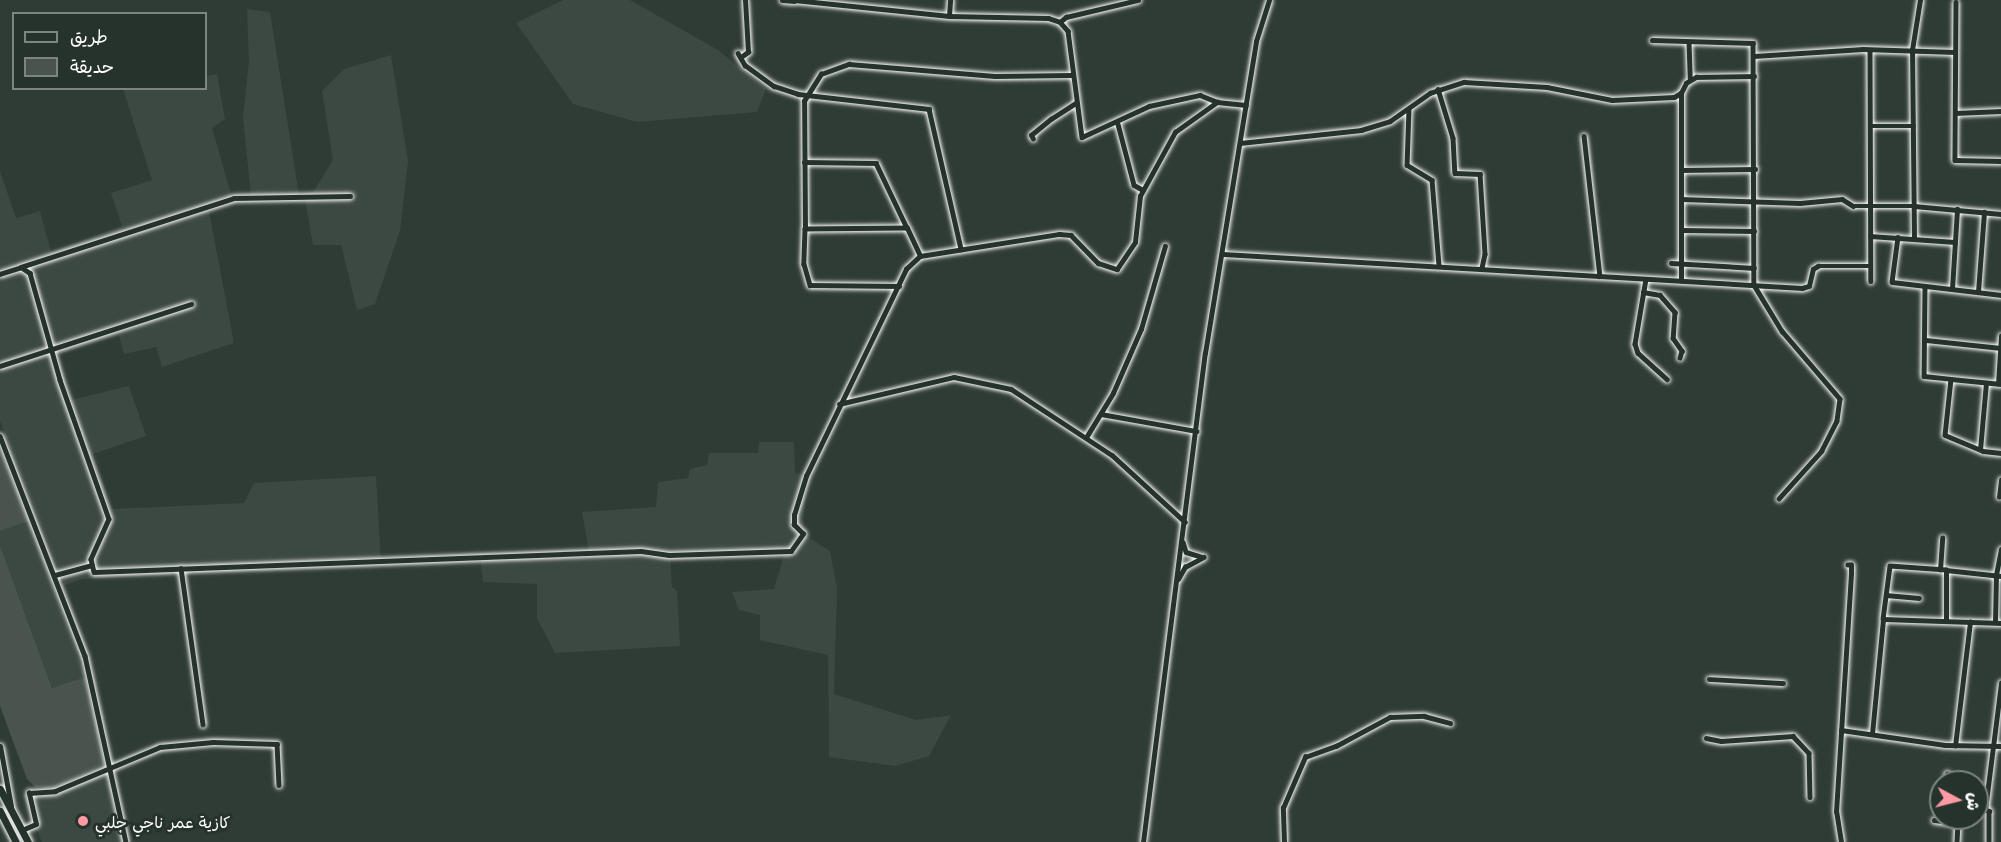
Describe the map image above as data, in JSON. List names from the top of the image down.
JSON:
{
  "places": ["كازية عمر ناجي جلبي"],
  "legend": ["طريق", "حديقة"],
  "north": "right"
}
